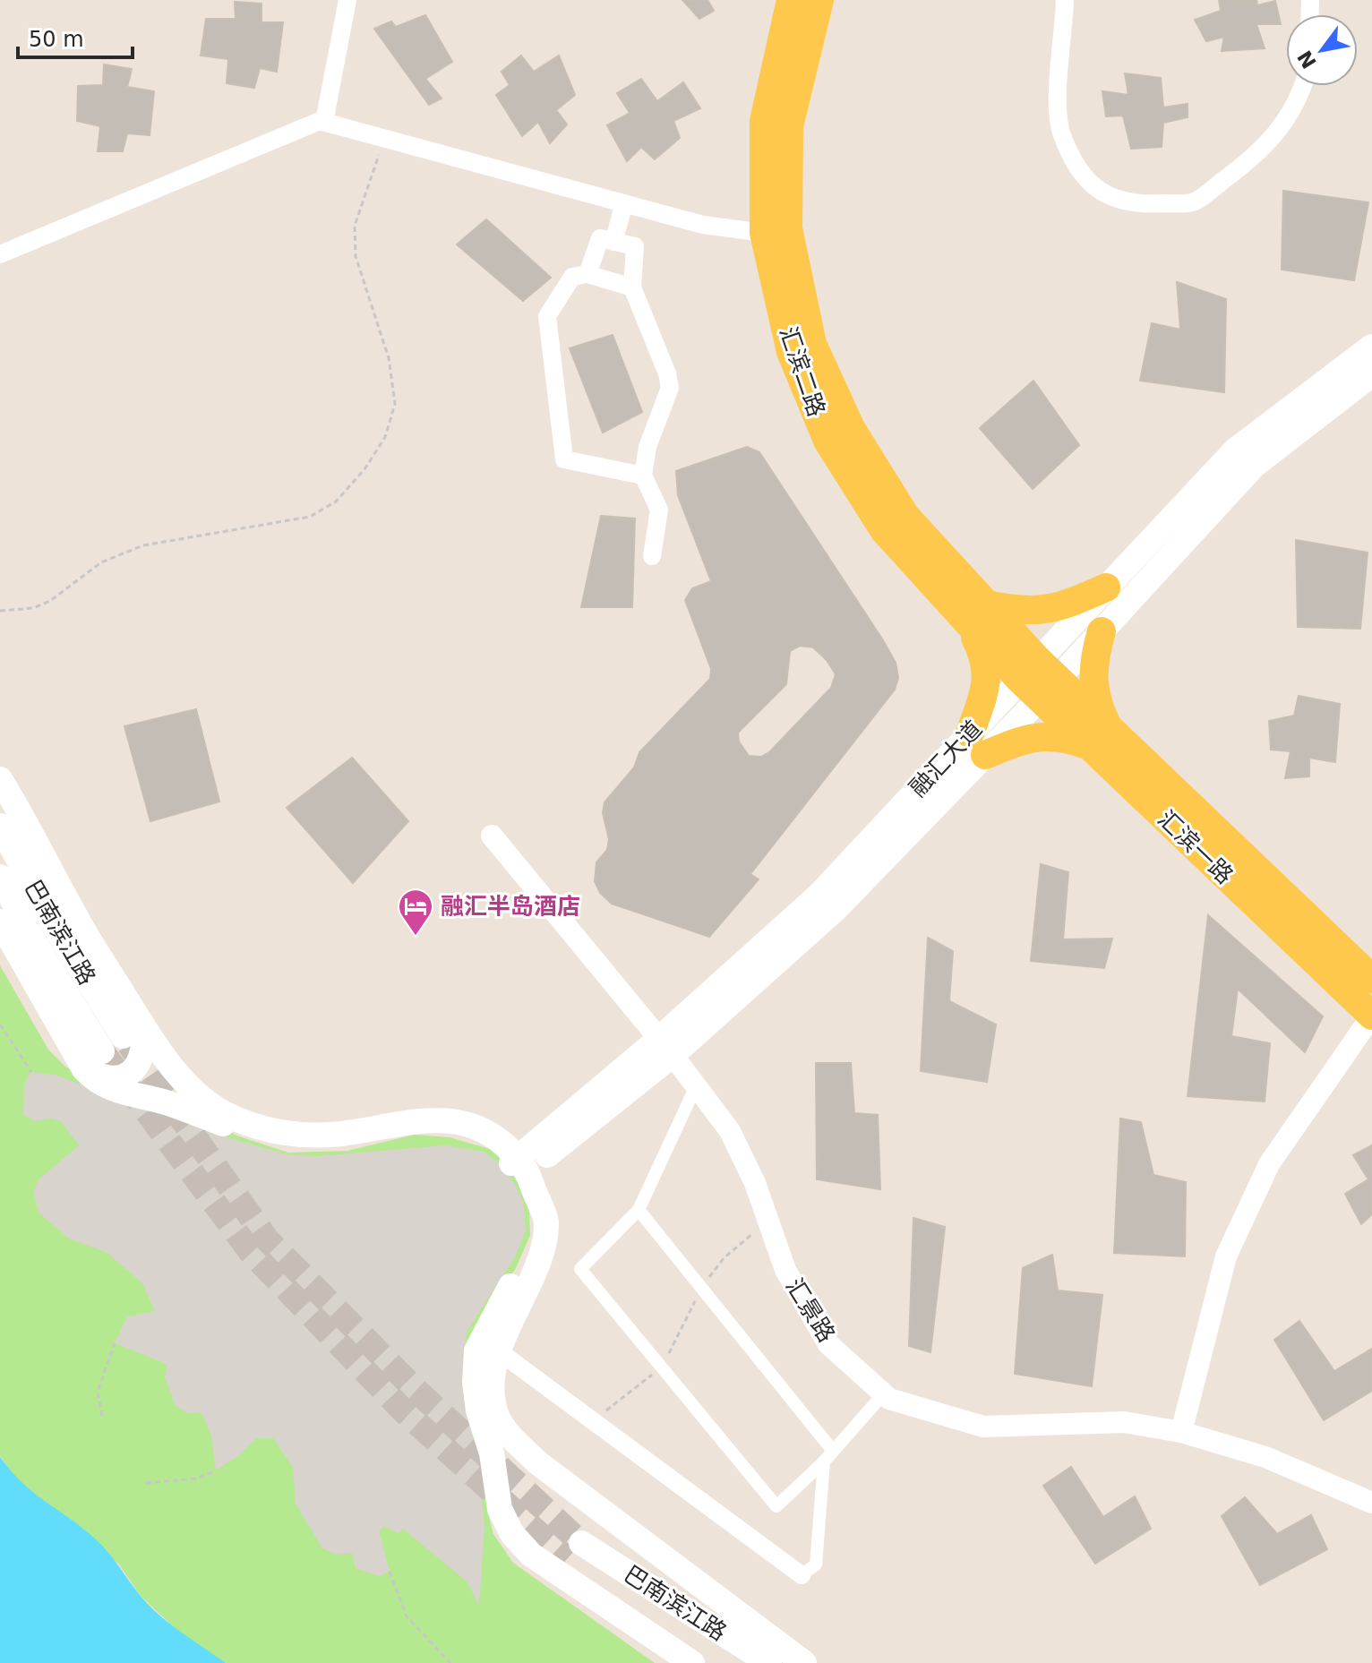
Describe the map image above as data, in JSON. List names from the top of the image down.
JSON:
{
  "streets": {
    "main road": [
      "汇滨二路",
      "融汇大道",
      "汇滨一路",
      "巴南滨江路"
    ],
    "street": ["汇景路"]
  },
  "crossings": [
    ["汇滨二路", "融汇大道"],
    ["汇滨二路", "汇滨一路"],
    ["融汇大道", "汇滨一路"],
    ["融汇大道", "汇景路"]
  ],
  "places": {
    "hotel": ["融汇半岛酒店"]
  },
  "scale_bar": "50 m",
  "north": "bottom left"
}
